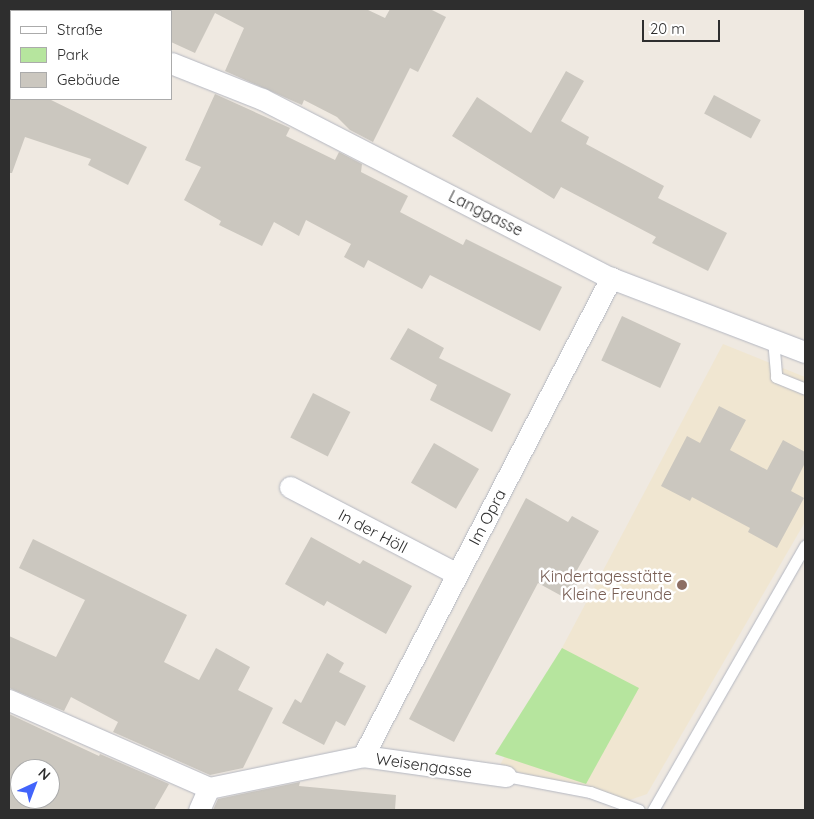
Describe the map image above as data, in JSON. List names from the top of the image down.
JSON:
{
  "streets": {
    "street": [
      "Langgasse",
      "Im Opra",
      "In der Höll",
      "Weisengasse"
    ]
  },
  "crossings": [
    ["Langgasse", "Im Opra"],
    ["Im Opra", "In der Höll"],
    ["Im Opra", "Weisengasse"]
  ],
  "places": ["Kindertagesstätte Kleine Freunde"],
  "legend": ["Straße", "Park", "Gebäude"],
  "scale_bar": "20 m",
  "north": "top right"
}
